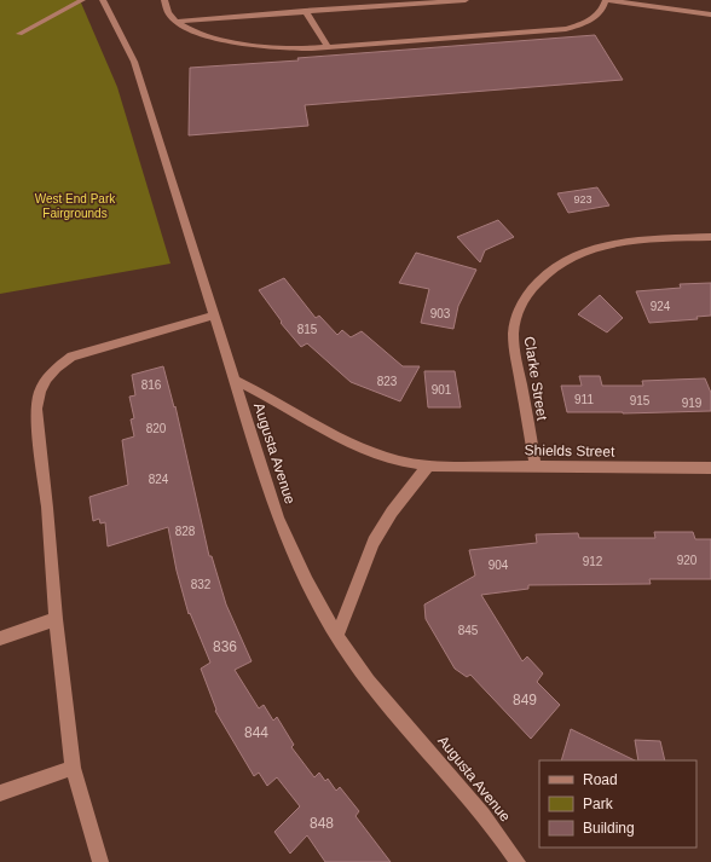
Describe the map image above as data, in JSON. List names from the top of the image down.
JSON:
{
  "streets": {
    "street": ["Clarke Street", "Shields Street", "Augusta Avenue"]
  },
  "crossings": [
    ["Clarke Street", "Shields Street"],
    ["Shields Street", "Augusta Avenue"]
  ],
  "parks": ["West End Park Fairgrounds"],
  "house_numbers": [
    "923",
    "924",
    "903",
    "815",
    "823",
    "816",
    "901",
    "911",
    "915",
    "919",
    "820",
    "824",
    "828",
    "920",
    "912",
    "904",
    "832",
    "845",
    "836",
    "849",
    "844",
    "848"
  ],
  "legend": ["Road", "Park", "Building"]
}
